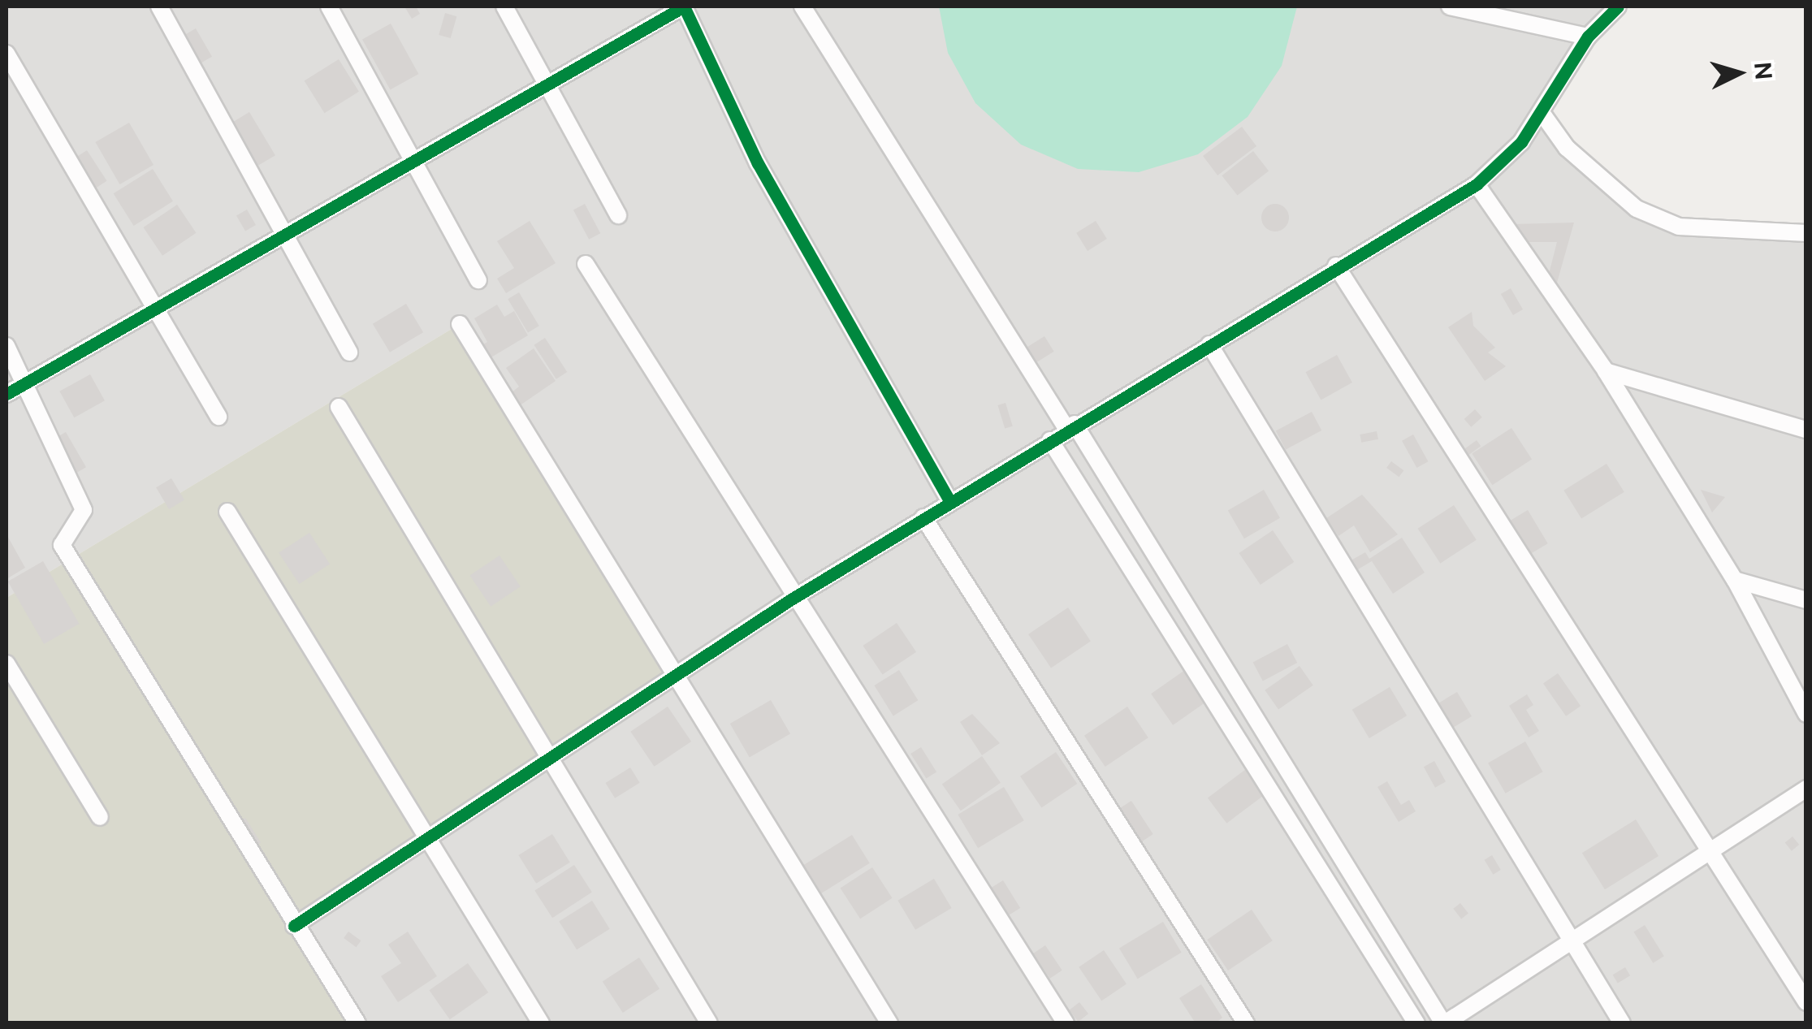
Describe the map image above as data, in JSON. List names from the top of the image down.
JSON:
{
  "north": "right"
}
